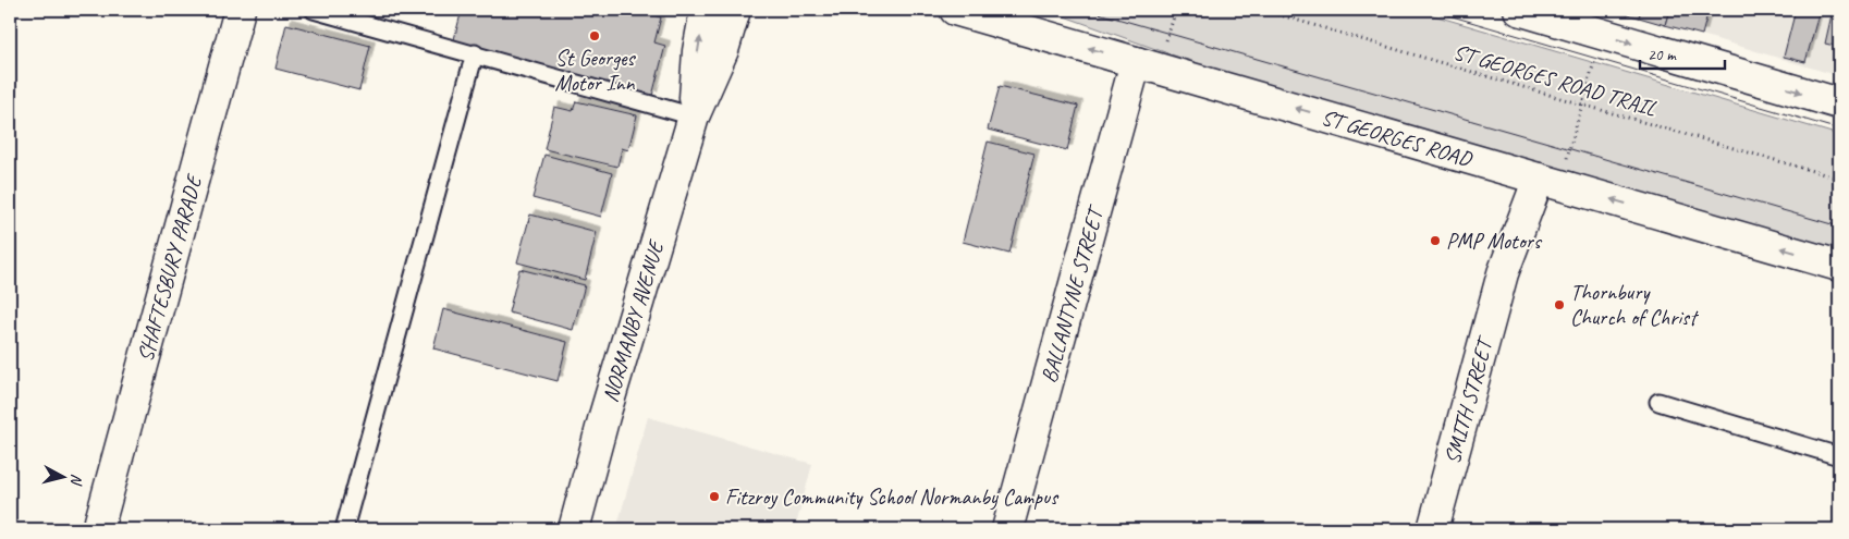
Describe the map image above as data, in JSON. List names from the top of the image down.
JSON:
{
  "streets": {
    "main road": [
      "ST GEORGES ROAD",
      "SHAFTESBURY PARADE",
      "BALLANTYNE STREET",
      "NORMANBY AVENUE",
      "SMITH STREET"
    ],
    "path": ["ST GEORGES ROAD TRAIL"]
  },
  "crossings": [
    ["ST GEORGES ROAD", "BALLANTYNE STREET"],
    ["ST GEORGES ROAD", "SMITH STREET"]
  ],
  "places": [
    "St Georges Motor Inn",
    "PMP Motors",
    "Thornbury Church of Christ",
    "Fitzroy Community School Normanby Campus"
  ],
  "scale_bar": "20 m",
  "north": "right"
}
